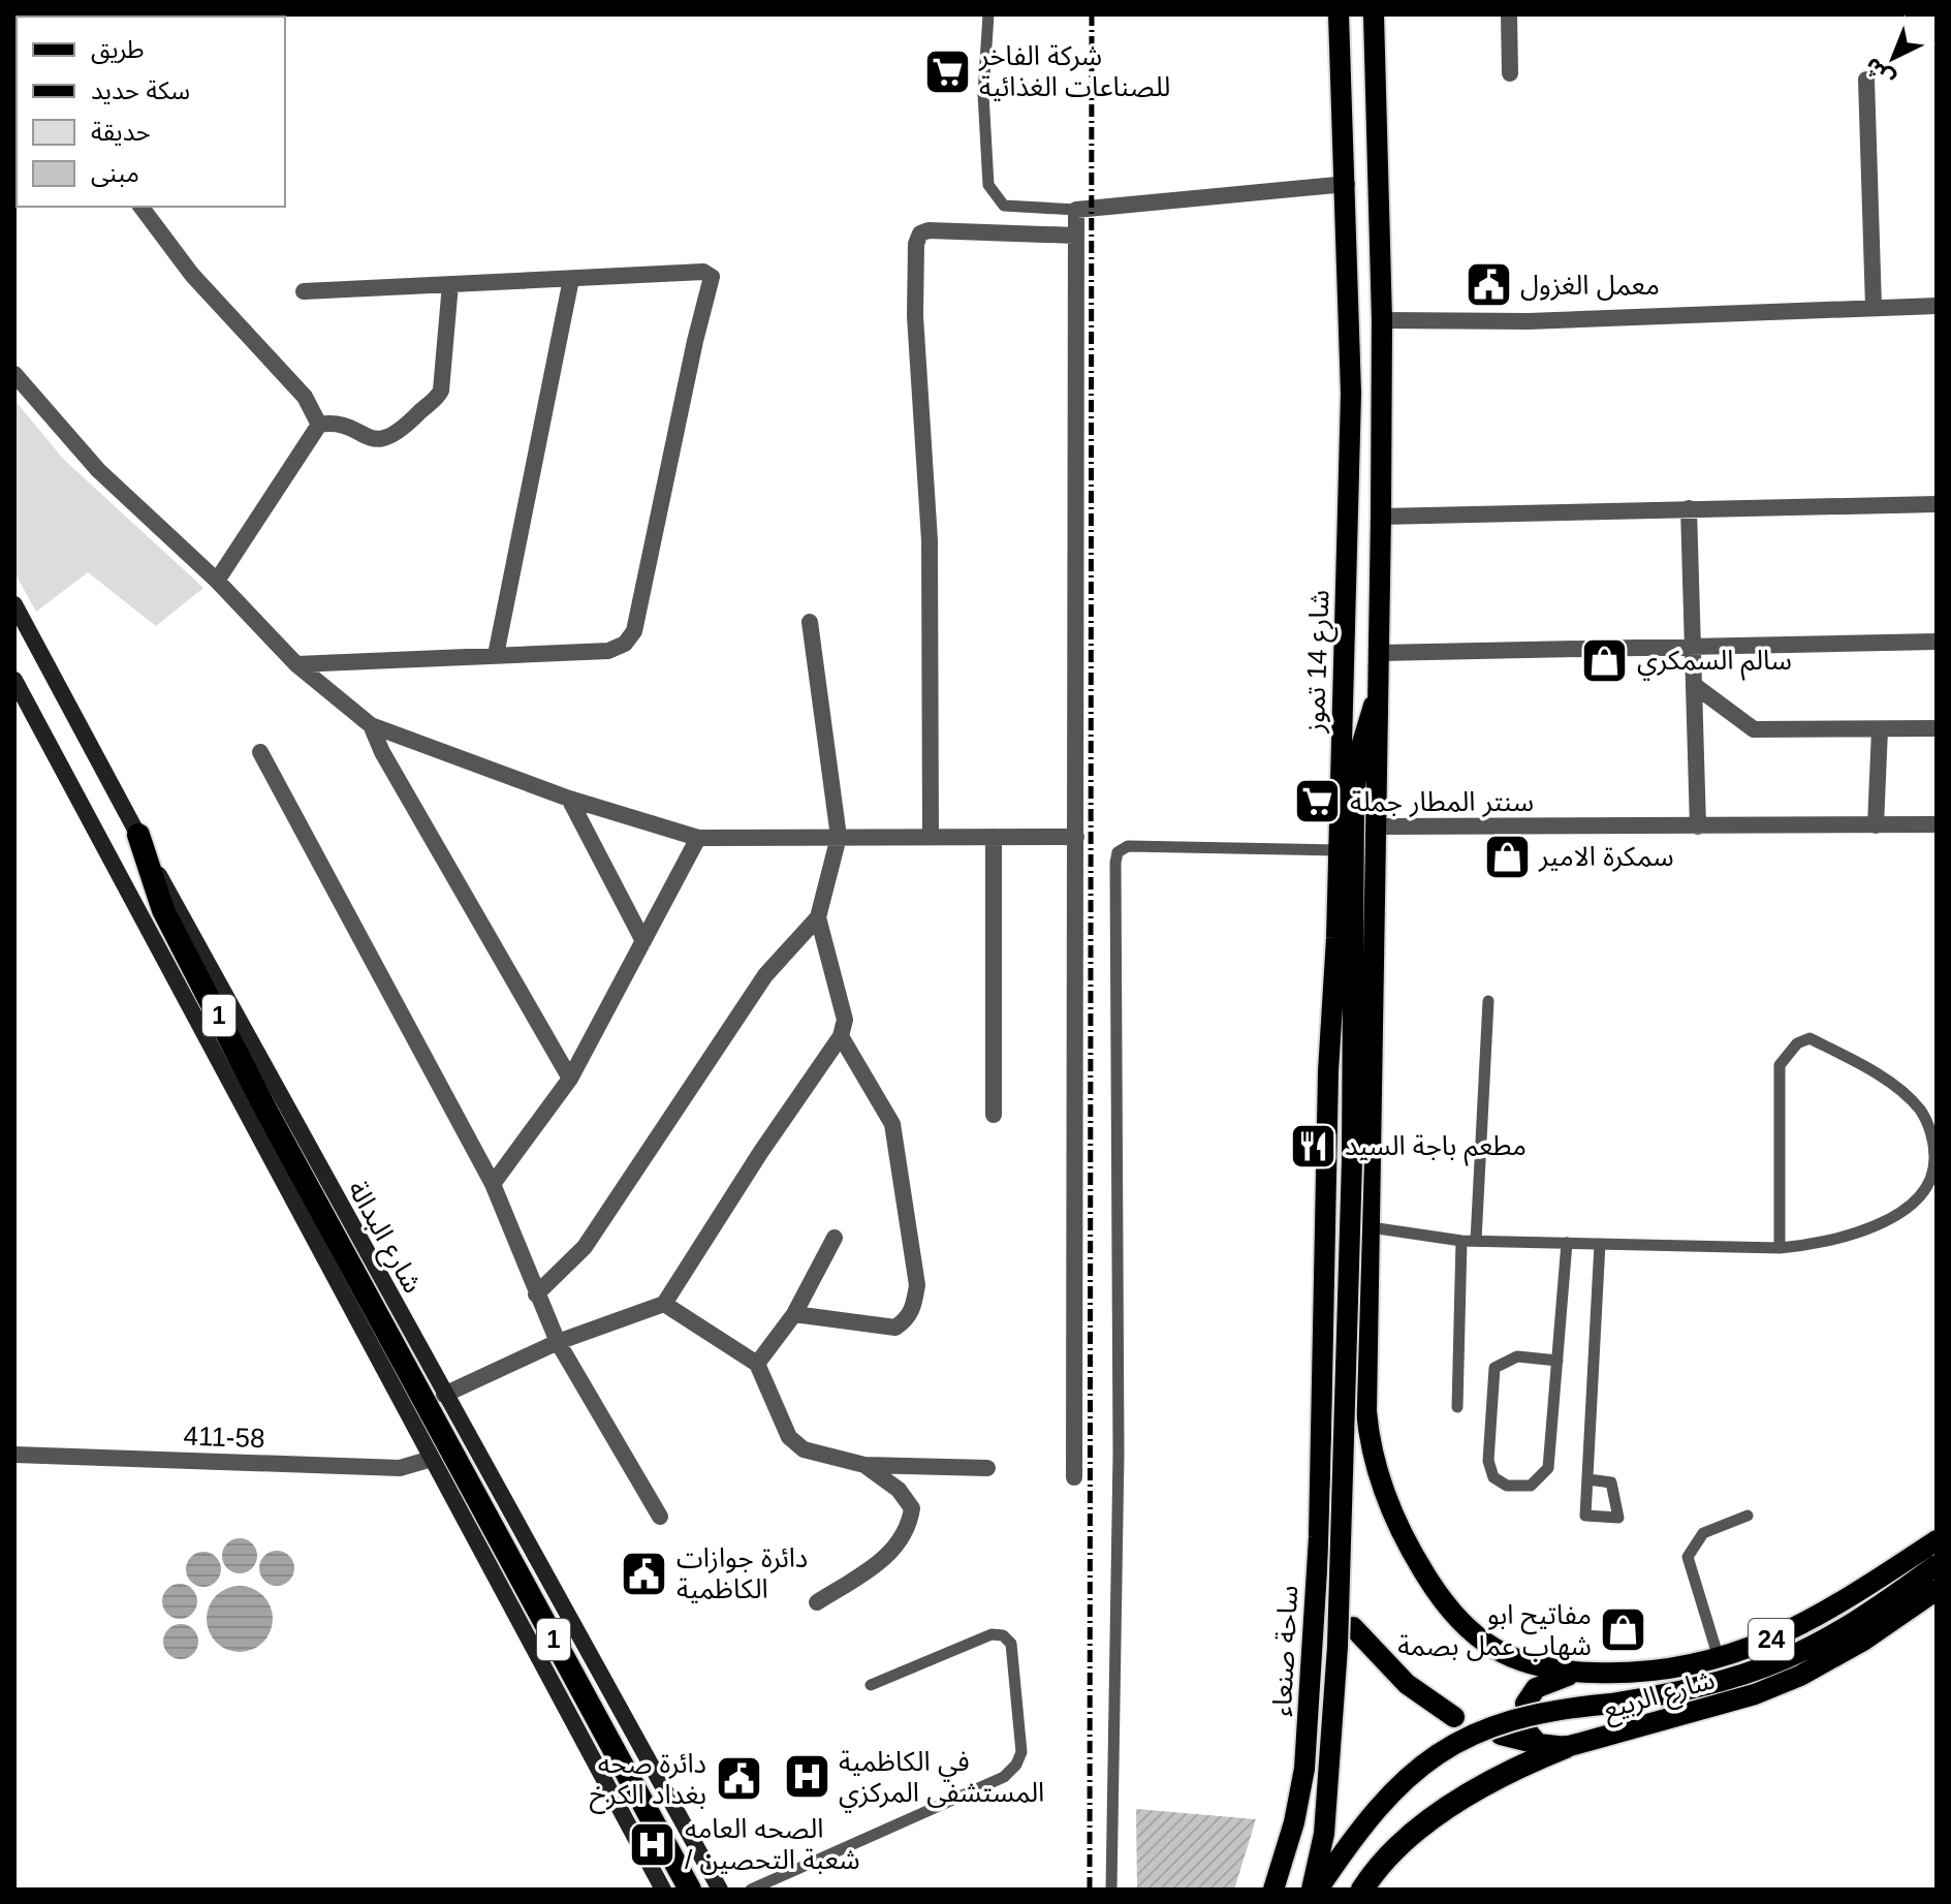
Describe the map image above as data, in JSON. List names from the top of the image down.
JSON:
{
  "streets": {
    "highway": ["1"],
    "main road": [
      "شارع 14 تموز",
      "شارع البدالة",
      "24",
      "ساحة صنعاء",
      "شارع الربيع"
    ],
    "street": ["411-58"]
  },
  "crossings": [
    ["شارع 14 تموز", "ساحة صنعاء"],
    ["1", "شارع البدالة"]
  ],
  "places": {
    "supermarket": ["شركة الفاخر للصناعات الغذائية", "سنتر المطار جملة"],
    "public building": ["معمل الغزول", "دائرة جوازات الكاظمية", "دائرة صحه بغداد الكرخ"],
    "shop": ["سالم السمكري", "سمكرة الامير", "مفاتيح ابو شهاب عمل بصمة"],
    "restaurant": ["مطعم باجة السيد"],
    "hospital": ["في الكاظمية المستشفى المركزي", "الصحه العامه / شعبة التحصين"]
  },
  "legend": [
    "طريق",
    "سكة حديد",
    "حديقة",
    "مبنى"
  ],
  "north": "bottom left"
}
